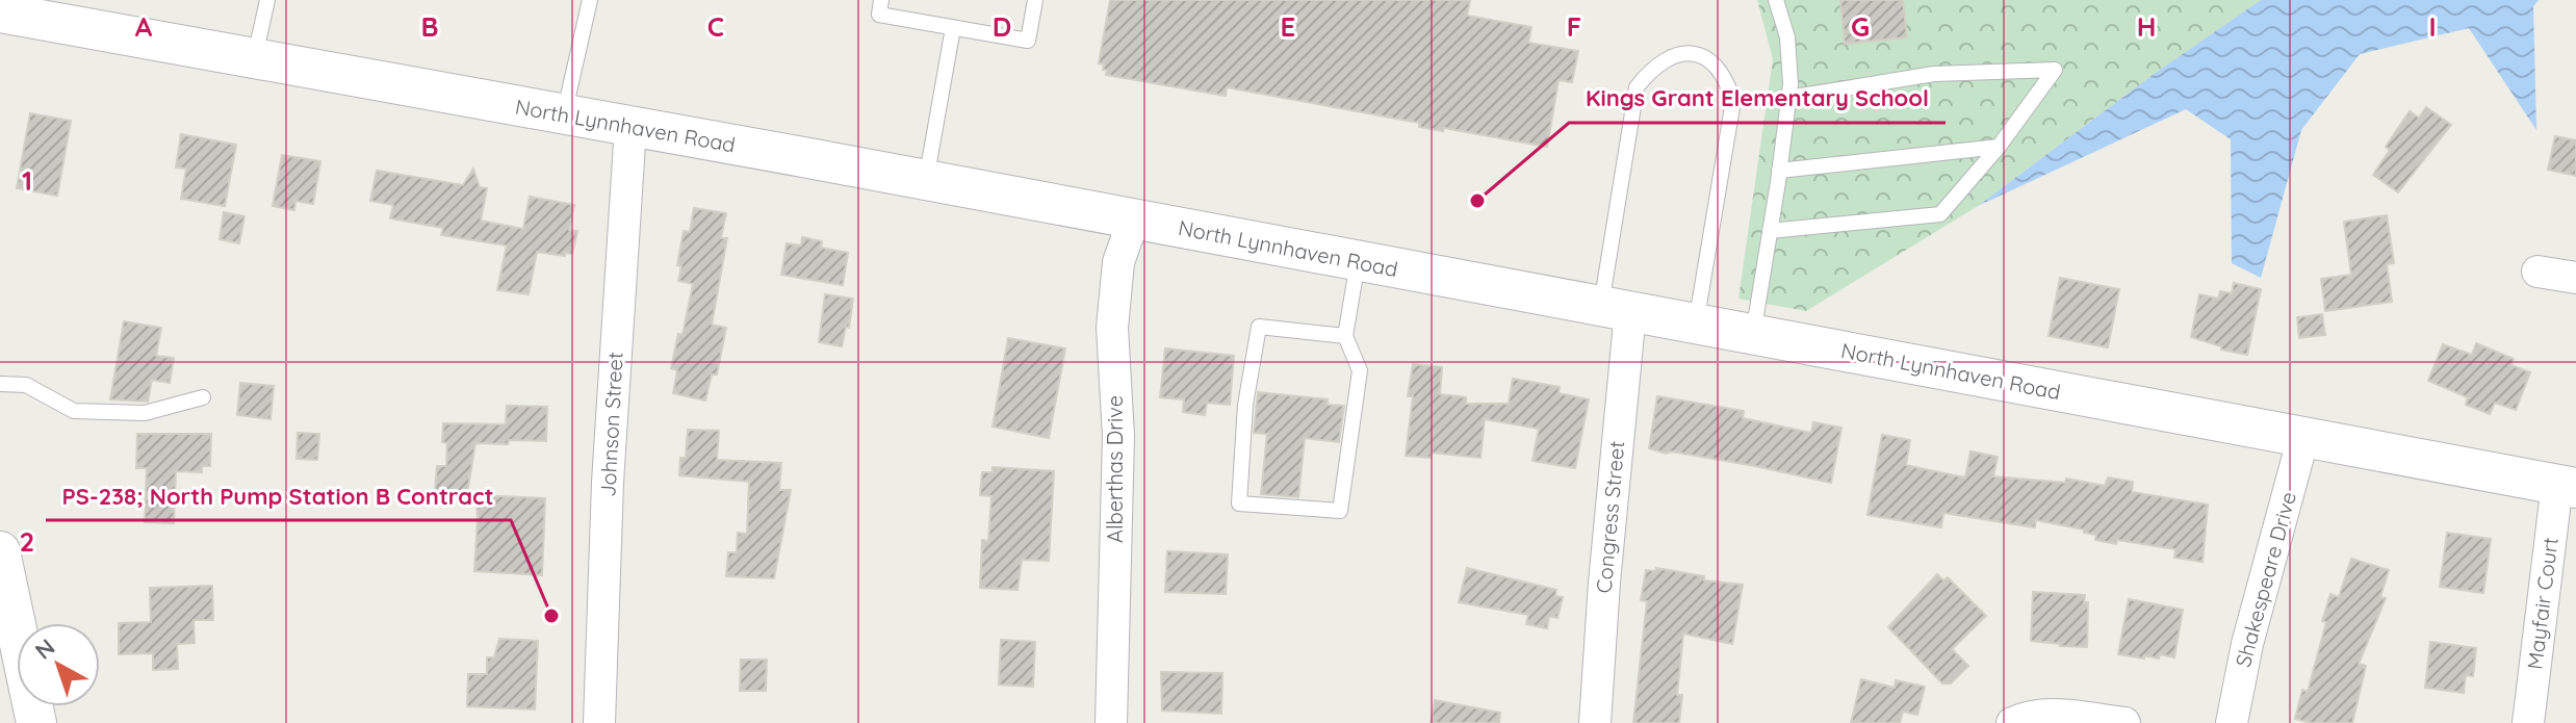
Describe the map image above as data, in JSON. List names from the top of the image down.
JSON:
{
  "streets": {
    "street": [
      "North Lynnhaven Road",
      "Johnson Street",
      "Alberthas Drive",
      "Congress Street",
      "Shakespeare Drive",
      "Mayfair Court"
    ]
  },
  "crossings": [
    ["North Lynnhaven Road", "Johnson Street"],
    ["North Lynnhaven Road", "Alberthas Drive"],
    ["North Lynnhaven Road", "Congress Street"],
    ["North Lynnhaven Road", "Shakespeare Drive"],
    ["North Lynnhaven Road", "Mayfair Court"]
  ],
  "places": ["Kings Grant Elementary School", "PS-238; North Pump Station B Contract"],
  "north": "top left",
  "grid": {
    "columns": [
      "A",
      "B",
      "C",
      "D",
      "E",
      "F",
      "G",
      "H",
      "I"
    ],
    "rows": ["1", "2"]
  }
}
